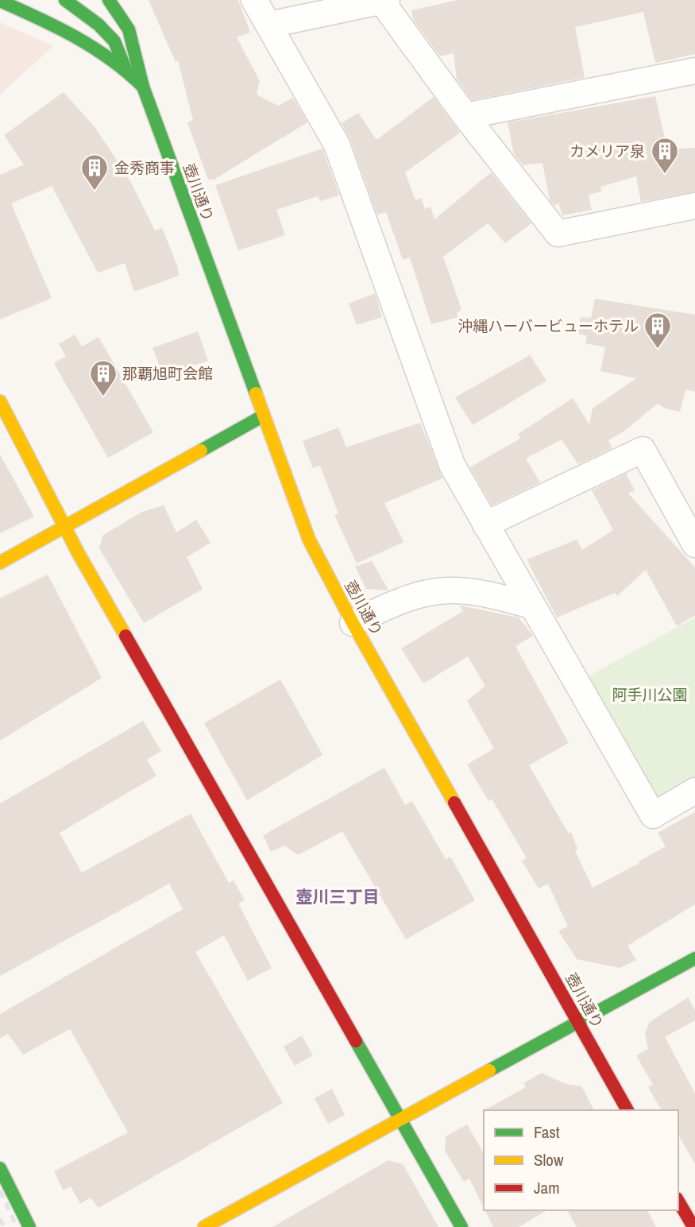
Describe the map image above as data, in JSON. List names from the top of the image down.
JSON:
{
  "streets": {
    "main road": ["壺川通り"]
  },
  "districts": ["壺川三丁目"],
  "parks": ["阿手川公園"],
  "places": {
    "building": [
      "カメリア泉",
      "金秀商事",
      "沖縄ハーバービューホテル",
      "那覇旭町会館"
    ]
  },
  "legend": ["Fast", "Slow", "Jam"]
}
